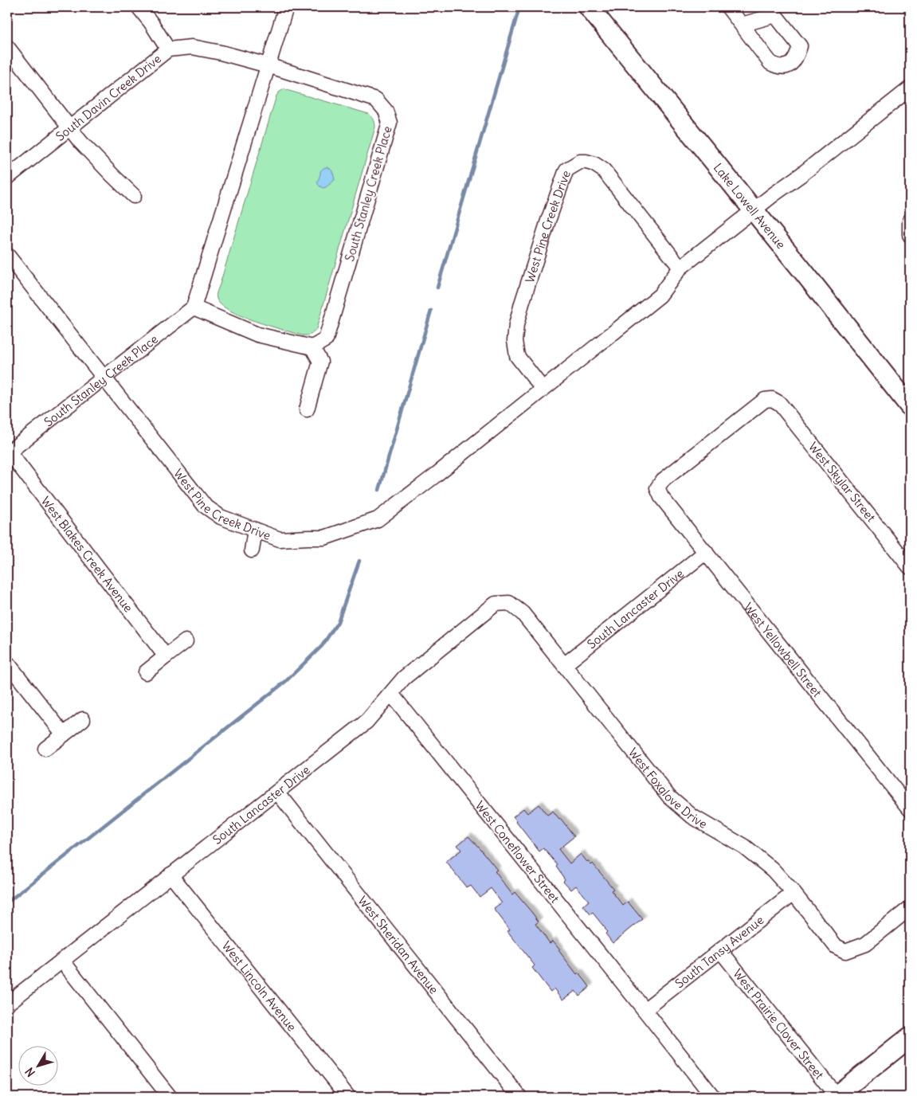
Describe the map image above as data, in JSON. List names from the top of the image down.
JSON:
{
  "streets": {
    "main road": ["Lake Lowell Avenue"],
    "street": [
      "South Davin Creek Drive",
      "South Stanley Creek Place",
      "West Pine Creek Drive",
      "West Skylar Street",
      "West Blakes Creek Avenue",
      "South Lancaster Drive",
      "West Yellowbell Street",
      "West Foxglove Drive",
      "West Coneflower Street",
      "West Sheridan Avenue",
      "South Tansy Avenue",
      "West Lincoln Avenue",
      "West Prairie Clover Street"
    ]
  },
  "crossings": [
    ["South Davin Creek Drive", "South Stanley Creek Place"],
    ["South Stanley Creek Place", "West Pine Creek Drive"],
    ["South Stanley Creek Place", "West Blakes Creek Avenue"],
    ["Lake Lowell Avenue", "West Pine Creek Drive"],
    ["West Skylar Street", "West Yellowbell Street"],
    ["South Lancaster Drive", "West Yellowbell Street"],
    ["South Lancaster Drive", "West Foxglove Drive"],
    ["South Lancaster Drive", "West Coneflower Street"],
    ["South Lancaster Drive", "West Sheridan Avenue"],
    ["South Lancaster Drive", "West Lincoln Avenue"],
    ["West Foxglove Drive", "South Tansy Avenue"],
    ["West Coneflower Street", "South Tansy Avenue"],
    ["South Tansy Avenue", "West Prairie Clover Street"]
  ],
  "north": "bottom left"
}
